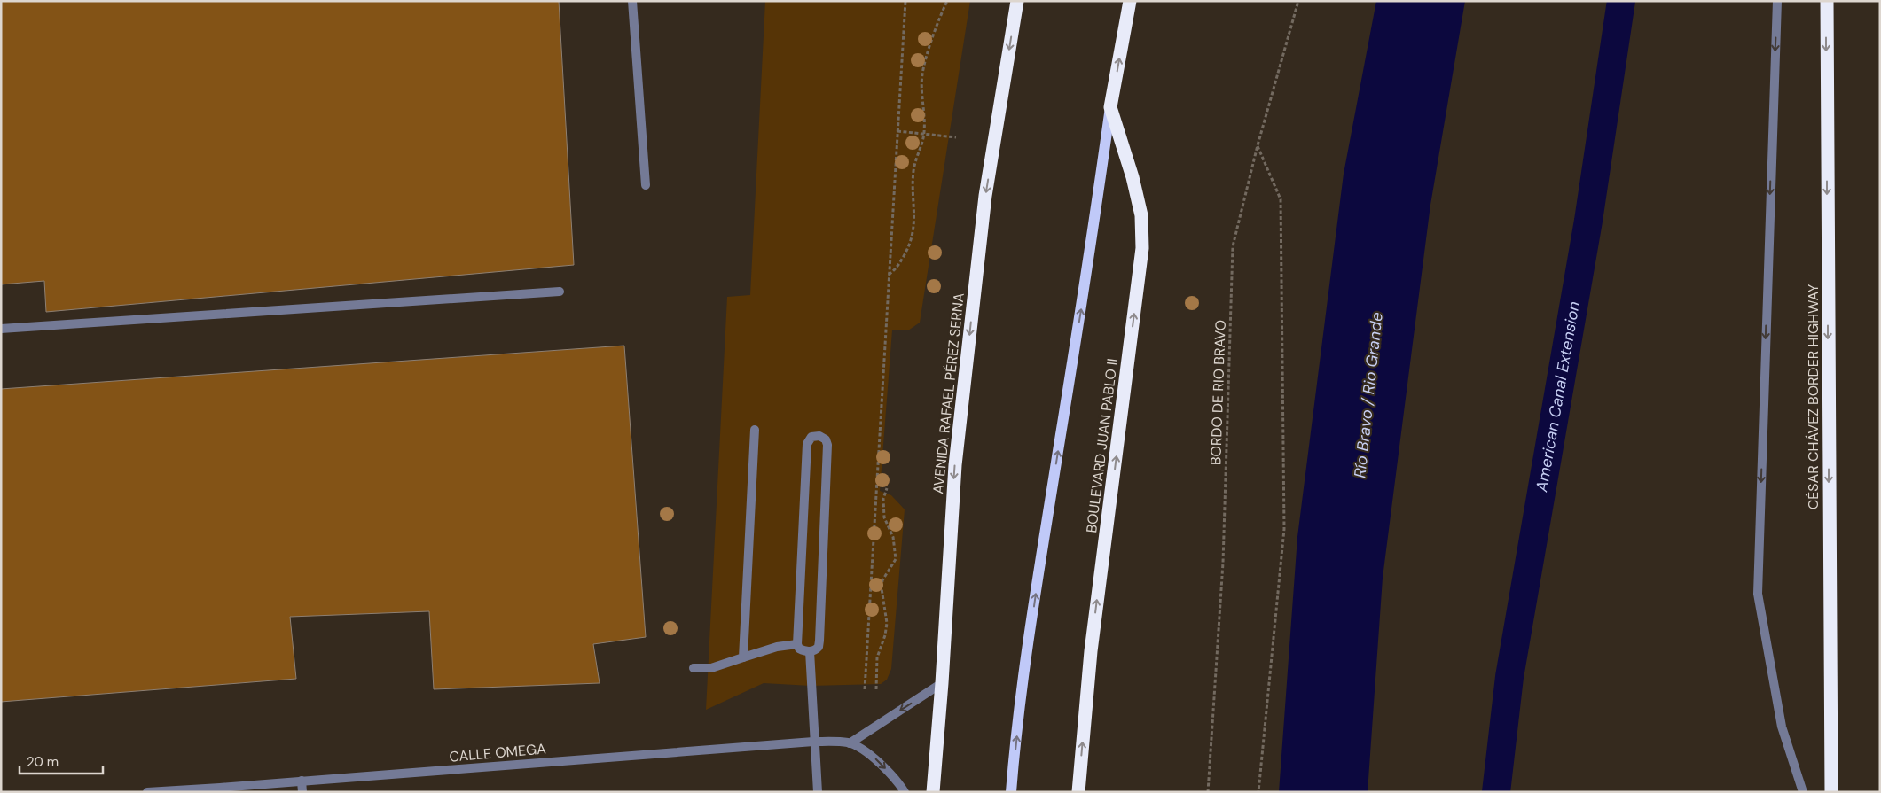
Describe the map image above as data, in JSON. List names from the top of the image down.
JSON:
{
  "streets": {
    "highway": ["AVENIDA RAFAEL PÉREZ SERNA", "CÉSAR CHÁVEZ BORDER HIGHWAY", "BOULEVARD JUAN PABLO II"],
    "street": ["CALLE OMEGA"],
    "path": ["BORDO DE RIO BRAVO"]
  },
  "one_way": ["AVENIDA RAFAEL PÉREZ SERNA", "CÉSAR CHÁVEZ BORDER HIGHWAY", "BOULEVARD JUAN PABLO II"],
  "water": ["Río Bravo / Rio Grande", "American Canal Extension"],
  "scale_bar": "20 m"
}
